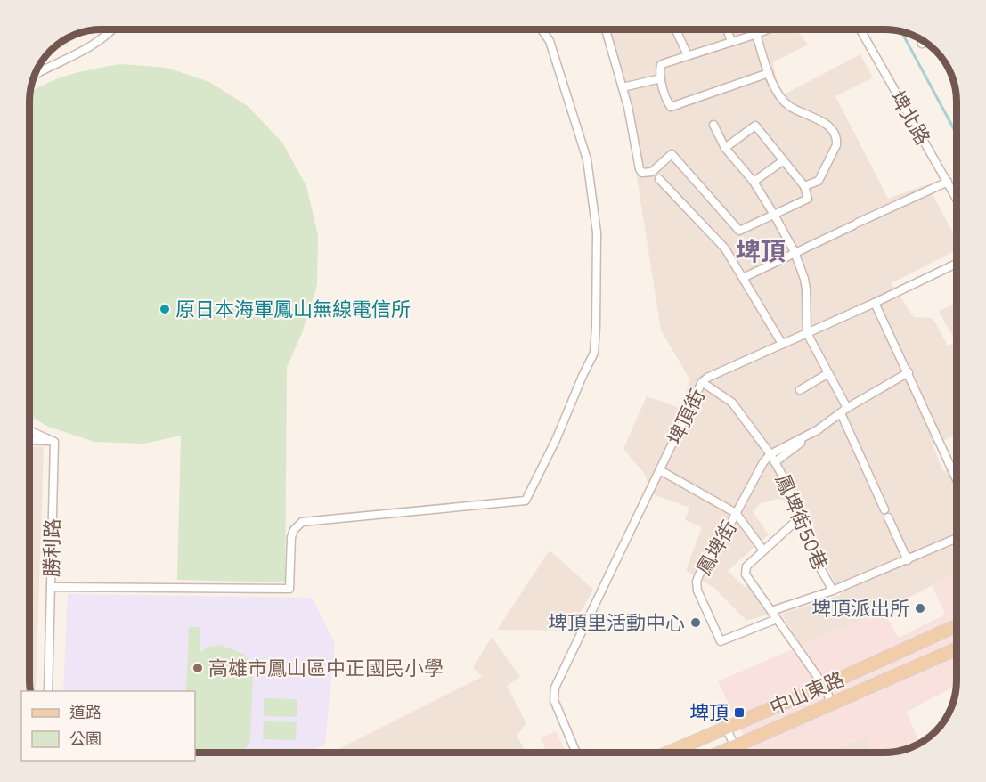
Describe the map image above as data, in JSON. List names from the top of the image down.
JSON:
{
  "streets": {
    "main road": ["中山東路"],
    "street": [
      "埤北路",
      "埤頂街",
      "鳳埤街50巷",
      "勝利路",
      "鳳埤街"
    ]
  },
  "crossings": [
    ["埤頂街", "鳳埤街50巷"],
    ["鳳埤街50巷", "鳳埤街"],
    ["鳳埤街", "中山東路"]
  ],
  "districts": ["埤頂"],
  "places": {
    "other": [
      "原日本海軍鳳山無線電信所",
      "埤頂派出所",
      "埤頂里活動中心",
      "高雄市鳳山區中正國民小學"
    ],
    "transit": ["埤頂"]
  },
  "legend": ["道路", "公園"]
}
